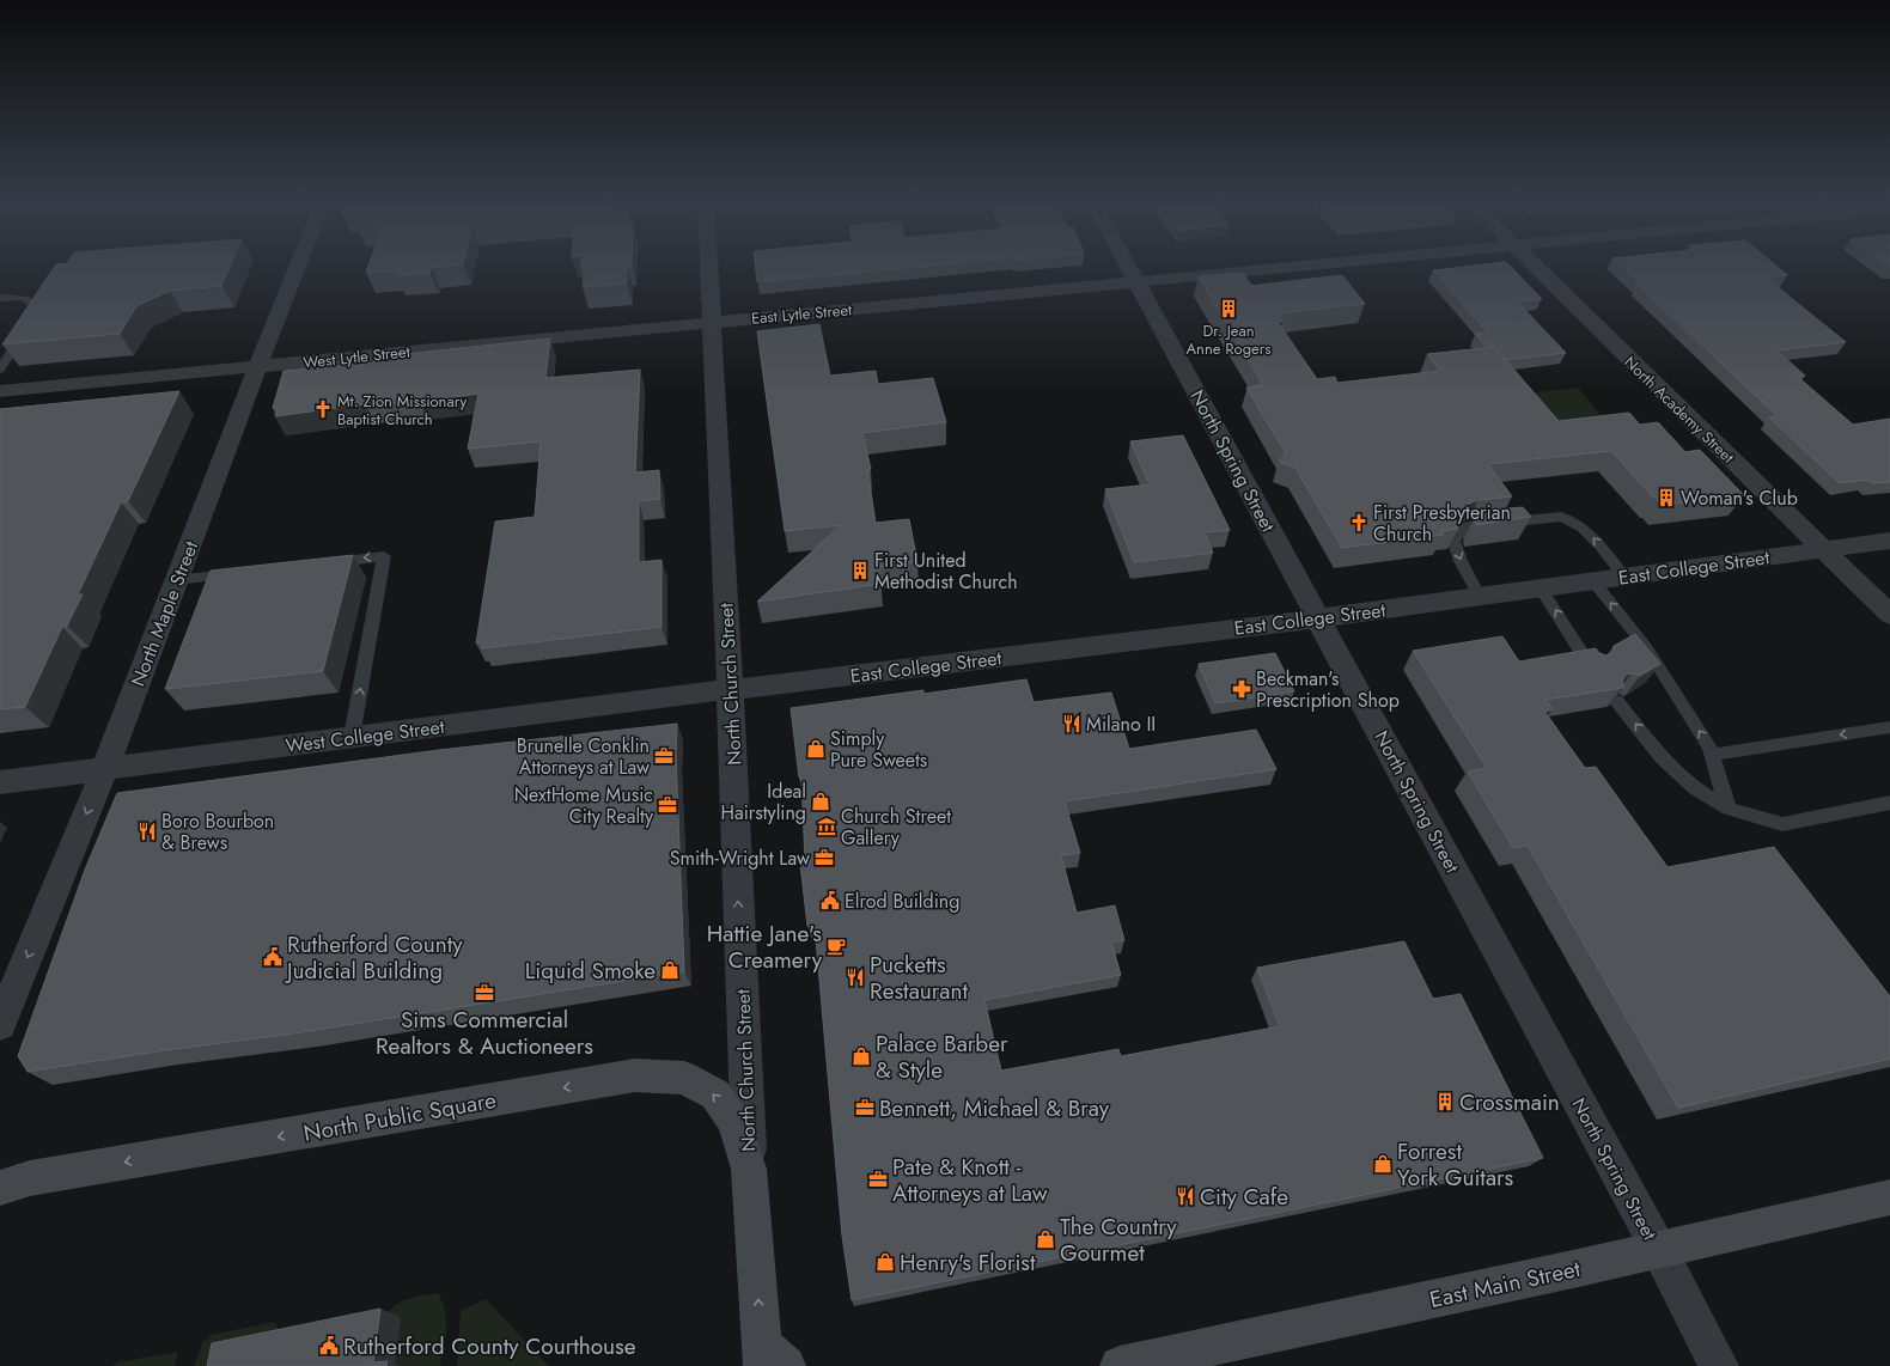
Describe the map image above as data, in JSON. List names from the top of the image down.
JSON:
{
  "streets": {
    "street": [
      "East Lytle Street",
      "West Lytle Street",
      "North Academy Street",
      "North Spring Street",
      "East College Street",
      "North Maple Street",
      "North Church Street",
      "West College Street",
      "North Public Square",
      "East Main Street"
    ]
  },
  "crossings": [
    ["East Lytle Street", "West Lytle Street"],
    ["East Lytle Street", "North Spring Street"],
    ["East Lytle Street", "North Church Street"],
    ["West Lytle Street", "North Maple Street"],
    ["West Lytle Street", "North Church Street"],
    ["North Academy Street", "East College Street"],
    ["North Spring Street", "East College Street"],
    ["North Spring Street", "East Main Street"],
    ["East College Street", "North Church Street"],
    ["East College Street", "West College Street"],
    ["North Maple Street", "West College Street"],
    ["North Church Street", "West College Street"],
    ["North Church Street", "North Public Square"]
  ],
  "one_way": ["North Church Street", "North Public Square"],
  "places": {
    "building": [
      "Dr. Jean Anne Rogers",
      "Woman's Club",
      "First United Methodist Church",
      "Crossmain"
    ],
    "church": ["Mt. Zion Missionary Baptist Church", "First Presbyterian Church"],
    "pharmacy": ["Beckman's Prescription Shop"],
    "restaurant": [
      "Milano II",
      "Boro Bourbon & Brews",
      "Pucketts Restaurant",
      "City Cafe"
    ],
    "shop": [
      "Simply Pure Sweets",
      "Ideal Hairstyling",
      "Liquid Smoke",
      "Palace Barber & Style",
      "Forrest York Guitars",
      "The Country Gourmet",
      "Henry's Florist"
    ],
    "office": [
      "Brunelle Conklin Attorneys at Law",
      "NextHome Music City Realty",
      "Smith-Wright Law",
      "Sims Commercial Realtors & Auctioneers",
      "Bennett, Michael & Bray",
      "Pate & Knott - Attorneys at Law"
    ],
    "museum": ["Church Street Gallery"],
    "public building": ["Elrod Building", "Rutherford County Judicial Building", "Rutherford County Courthouse"],
    "cafe": ["Hattie Jane's Creamery"]
  }
}
